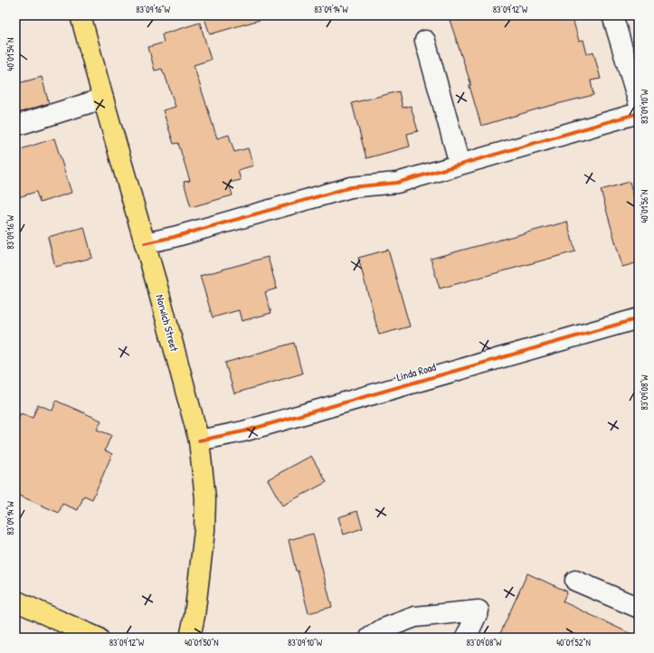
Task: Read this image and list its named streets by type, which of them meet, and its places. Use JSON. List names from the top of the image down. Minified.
{"streets":{"main road":["Norwich Street"],"street":["Linda Road"]},"crossings":[["Norwich Street","Linda Road"]],"coordinates":["83°09'16\"W","83°09'14\"W","83°09'12\"W","40°01'54\"N","83°09'10\"W","40°01'56\"N","83°09'08\"W","40°01'50\"N","40°01'52\"N"]}
